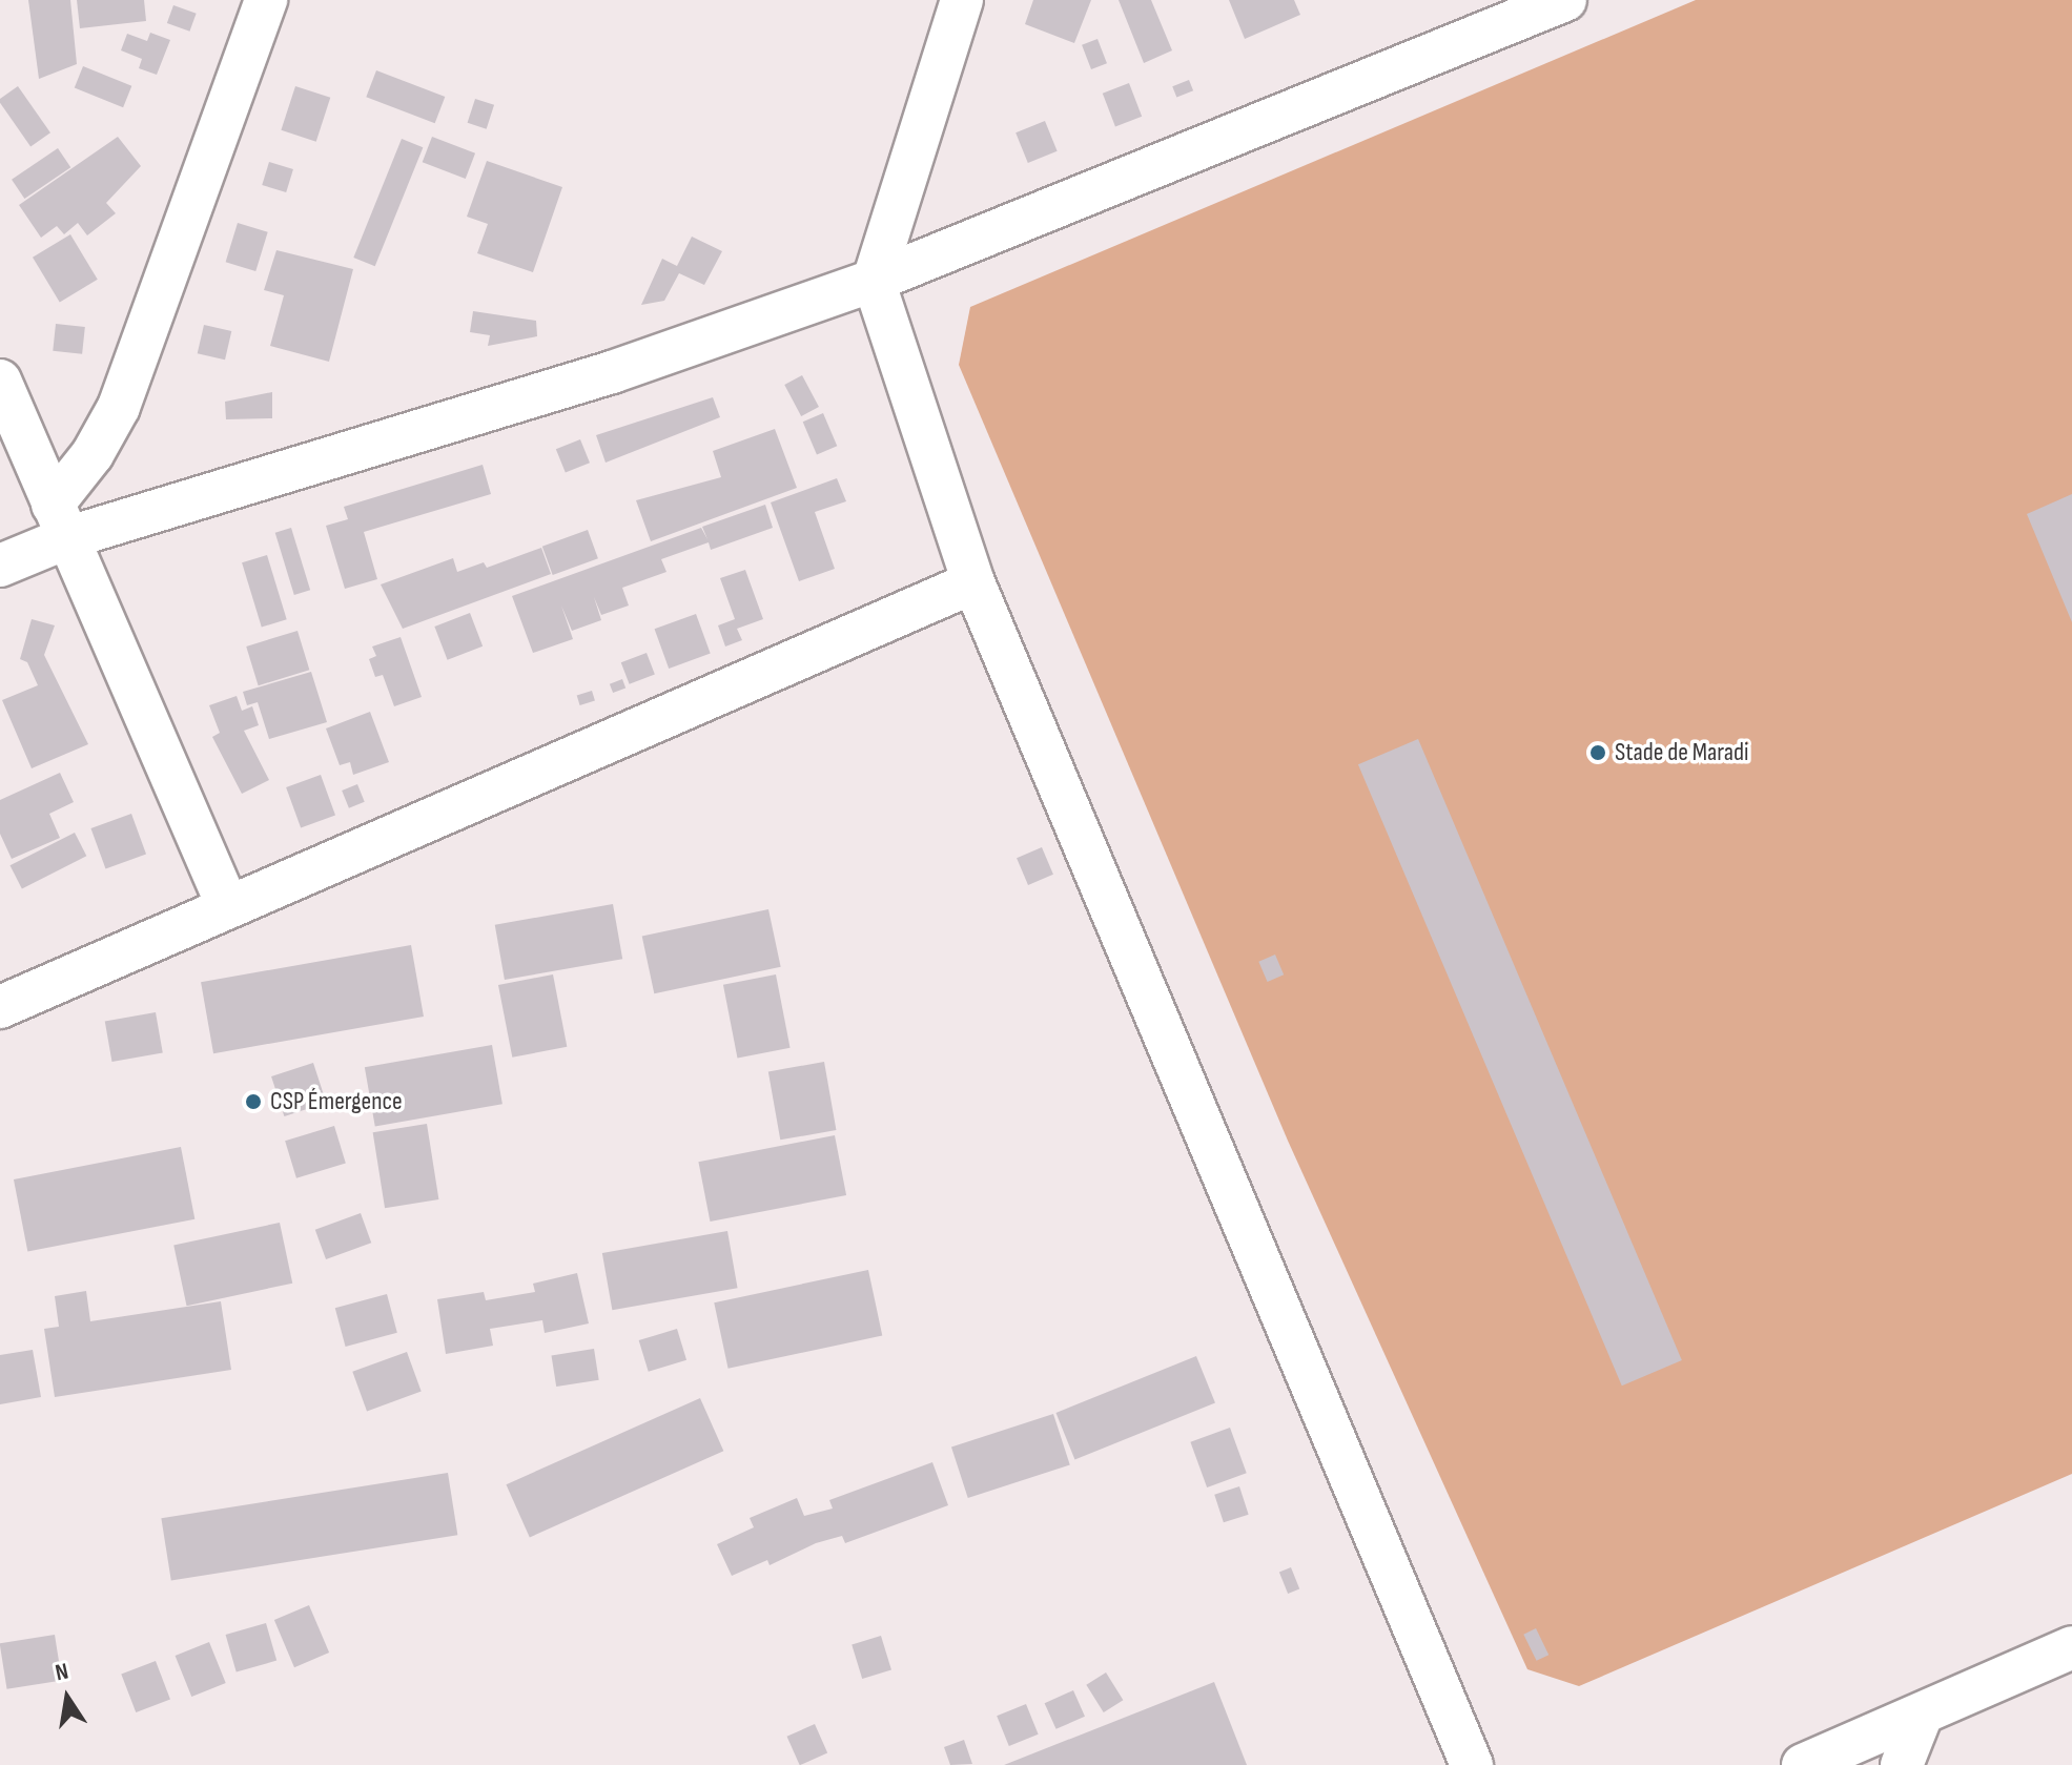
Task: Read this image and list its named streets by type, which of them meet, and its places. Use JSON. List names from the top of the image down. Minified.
{"places":["Stade de Maradi","CSP Émergence"],"north":"top"}
